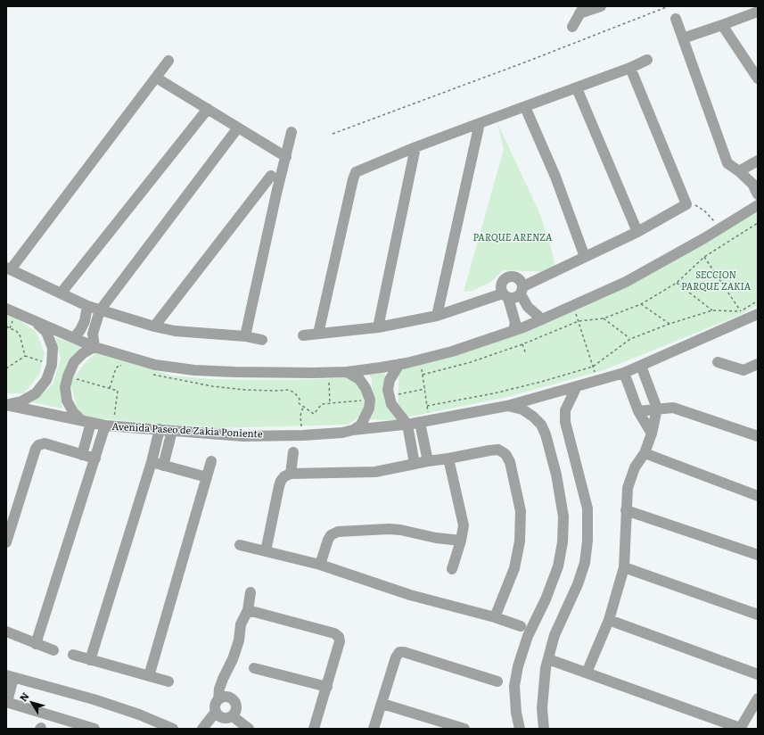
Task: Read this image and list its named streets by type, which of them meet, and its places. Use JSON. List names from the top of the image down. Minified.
{"streets":{"street":["Avenida Paseo de Zakia Poniente"]},"parks":["PARQUE ARENZA","SECCION PARQUE ZAKIA"],"north":"top left"}
